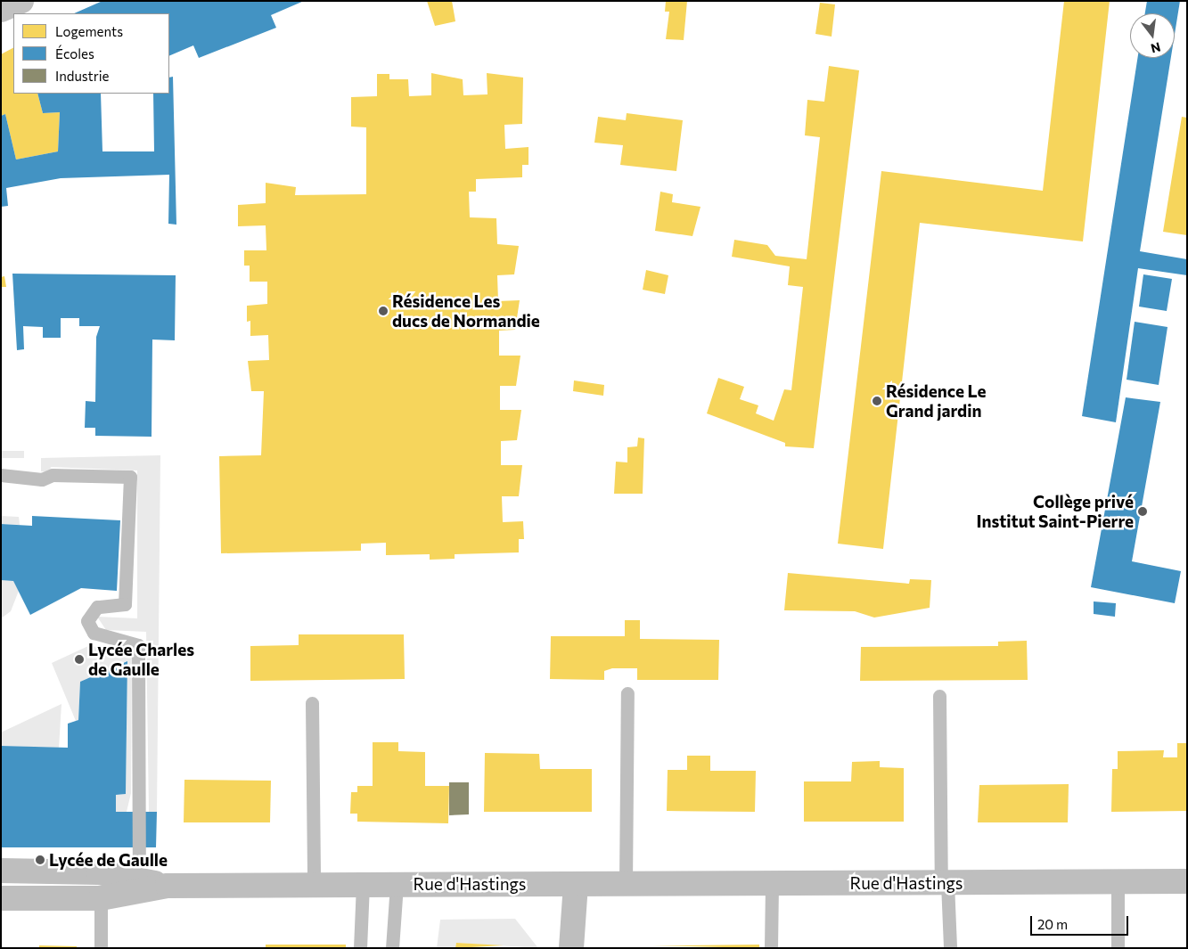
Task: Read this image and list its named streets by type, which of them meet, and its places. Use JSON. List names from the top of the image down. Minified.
{"streets":{"street":["Rue d'Hastings"]},"places":["Résidence Les ducs de Normandie","Résidence Le Grand jardin","Collège privé Institut Saint-Pierre","Lycée Charles de Gaulle","Lycée de Gaulle"],"legend":["Logements","Écoles","Industrie"],"scale_bar":"20 m","north":"bottom"}
